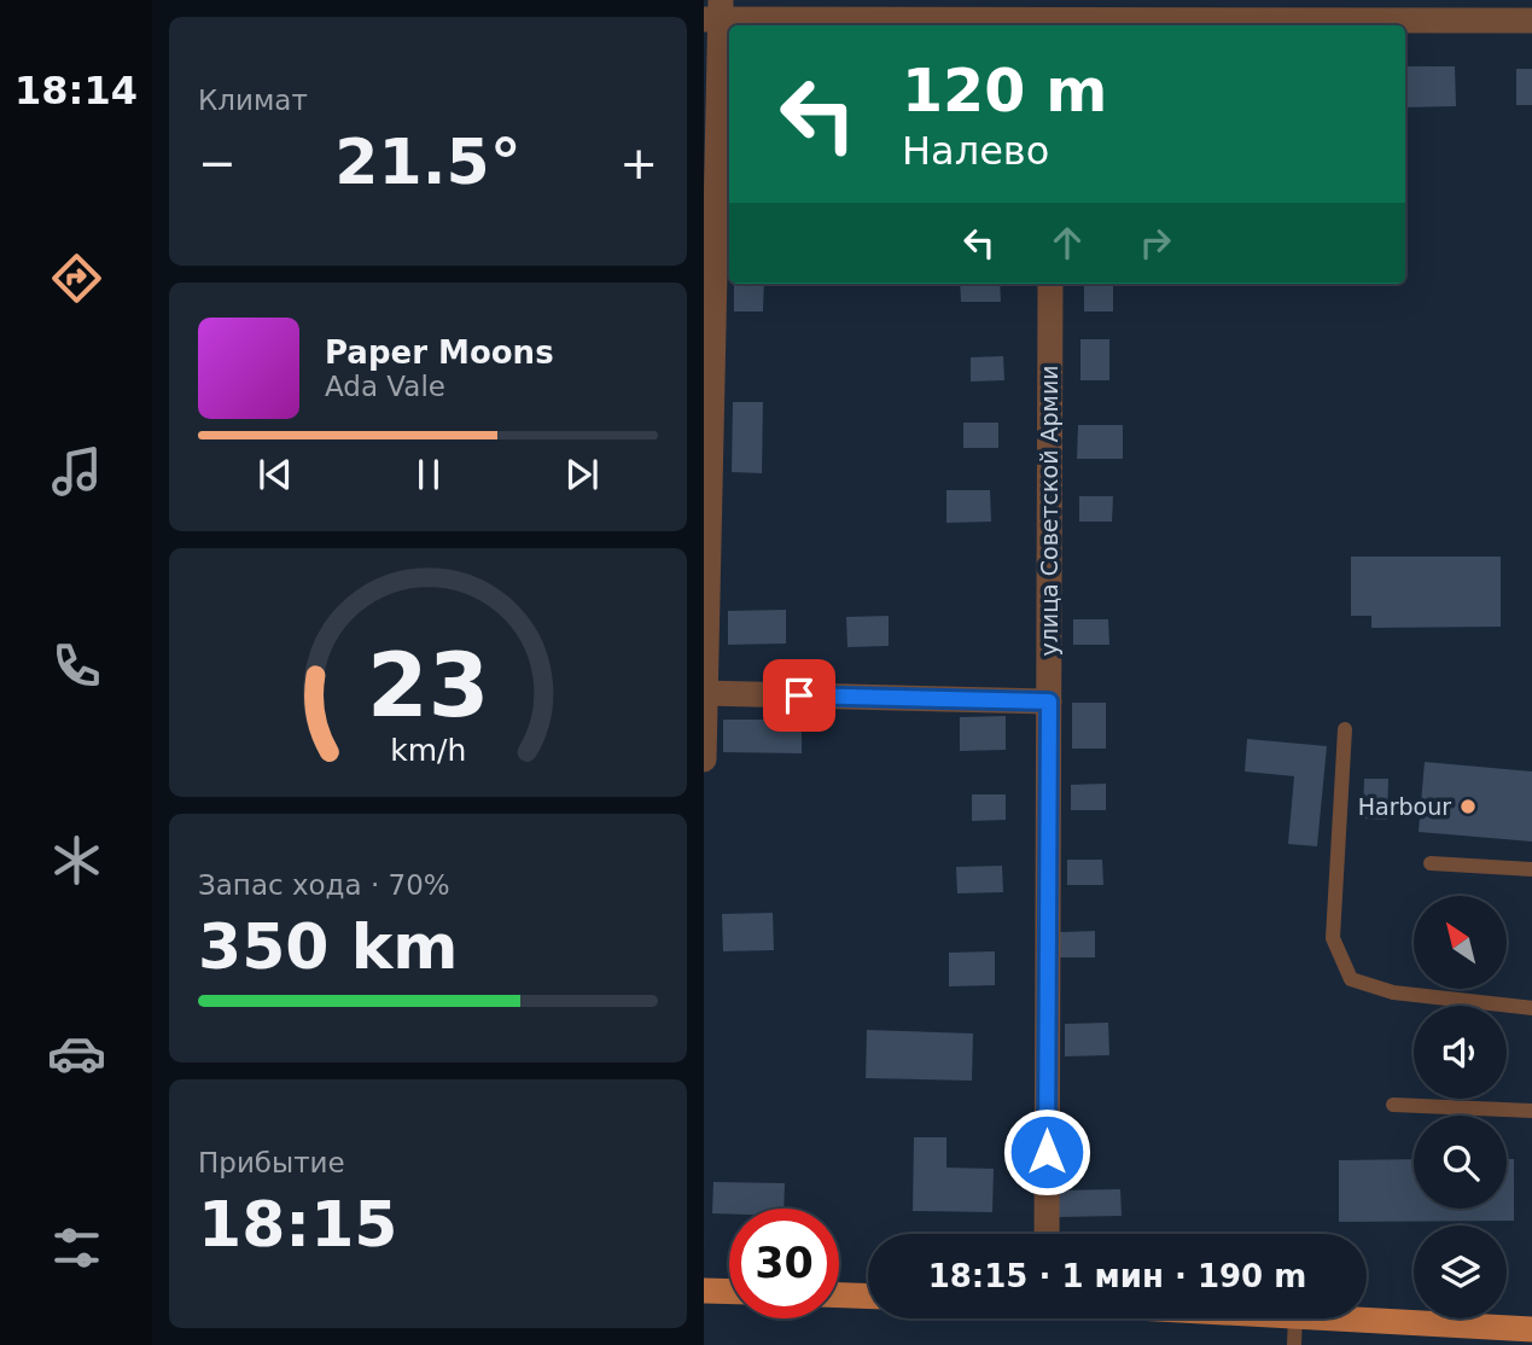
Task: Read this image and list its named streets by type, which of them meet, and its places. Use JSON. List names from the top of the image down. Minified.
{"streets":{"street":["улица Советской Армии"]},"places":["Harbour"],"north":"top left","page":{"tabs":"18:14","tile":["Климат",["Запас хода · 70%","350 km"],["Прибытие","18:15"]],"turn":["120 m","Налево"],"heat":["−","21.5°","+"],"song":["Paper Moons","Ada Vale"],"limit":"30","trip":"18:15 · 1 мин · 190 m","gauge":["23","km/h"]}}
